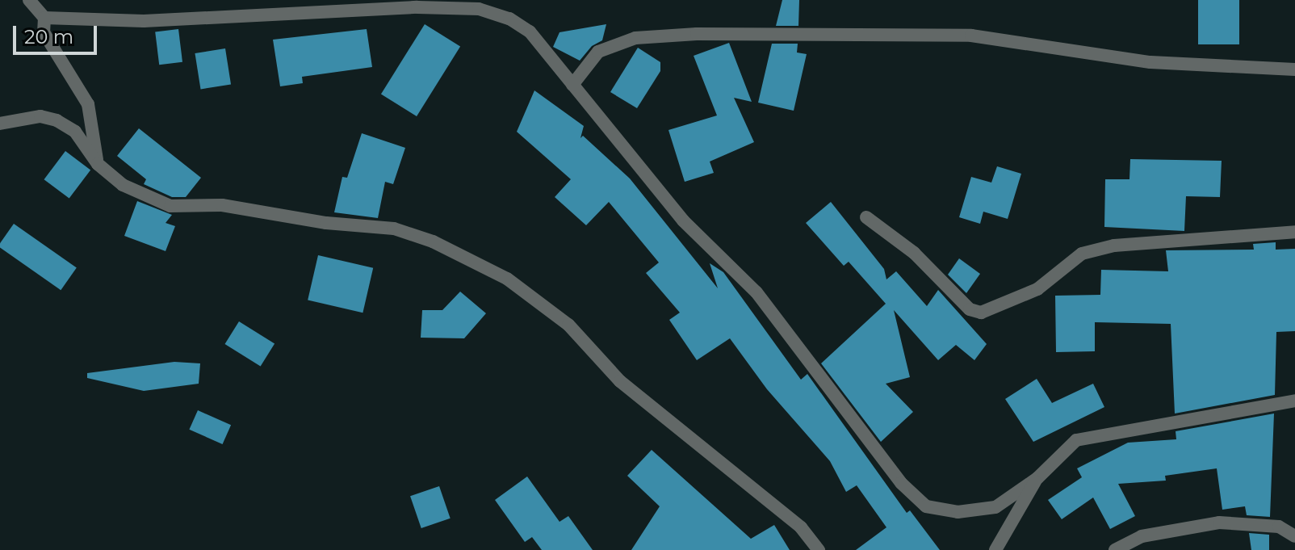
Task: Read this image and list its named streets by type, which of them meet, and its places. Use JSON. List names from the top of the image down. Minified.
{"scale_bar":"20 m"}
